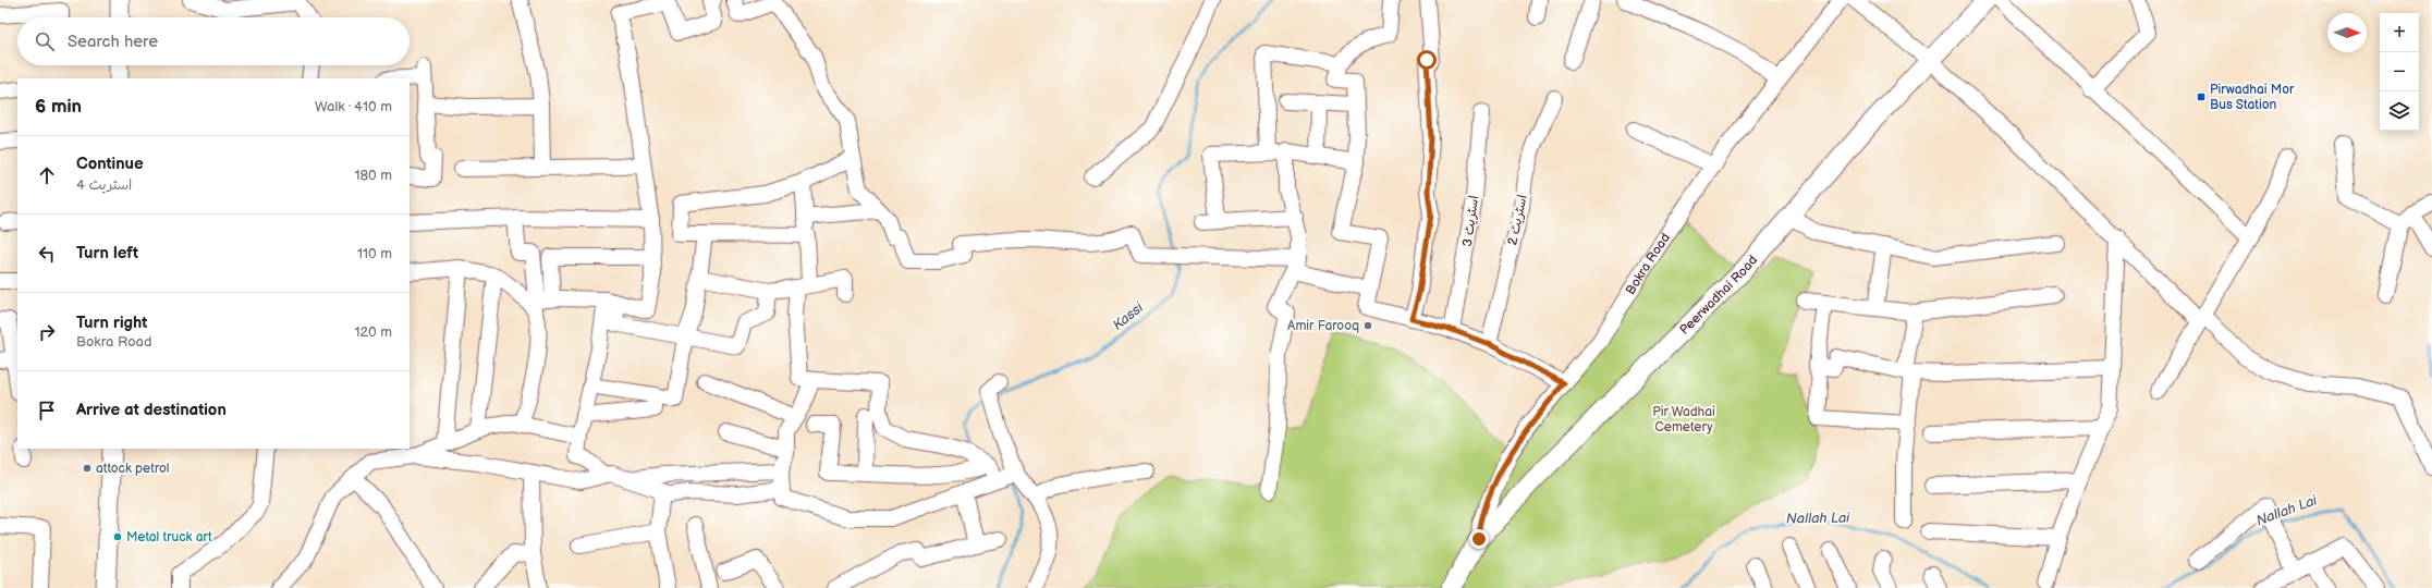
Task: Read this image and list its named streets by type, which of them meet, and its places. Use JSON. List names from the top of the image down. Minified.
{"streets":{"main road":["Peerwadhai Road"],"street":["اسٹریٹ 2","اسٹریٹ 3","Bokra Road"]},"crossings":[["Bokra Road","Peerwadhai Road"]],"water":["Kassi","Nallah Lai"],"parks":["Pir Wadhai Cemetery"],"places":{"transit":["Pirwadhai Mor Bus Station"],"other":["Amir Farooq","attock petrol","Metal truck art"]},"north":"right","page":{"map_buttons":["+","−"],"search":"Search here","heading":["6 min","Walk · 410 m"],"list":[["Continue","اسٹریٹ 4","180 m"],["Turn left","110 m"],["Turn right","Bokra Road","120 m"],"Arrive at destination"]}}
